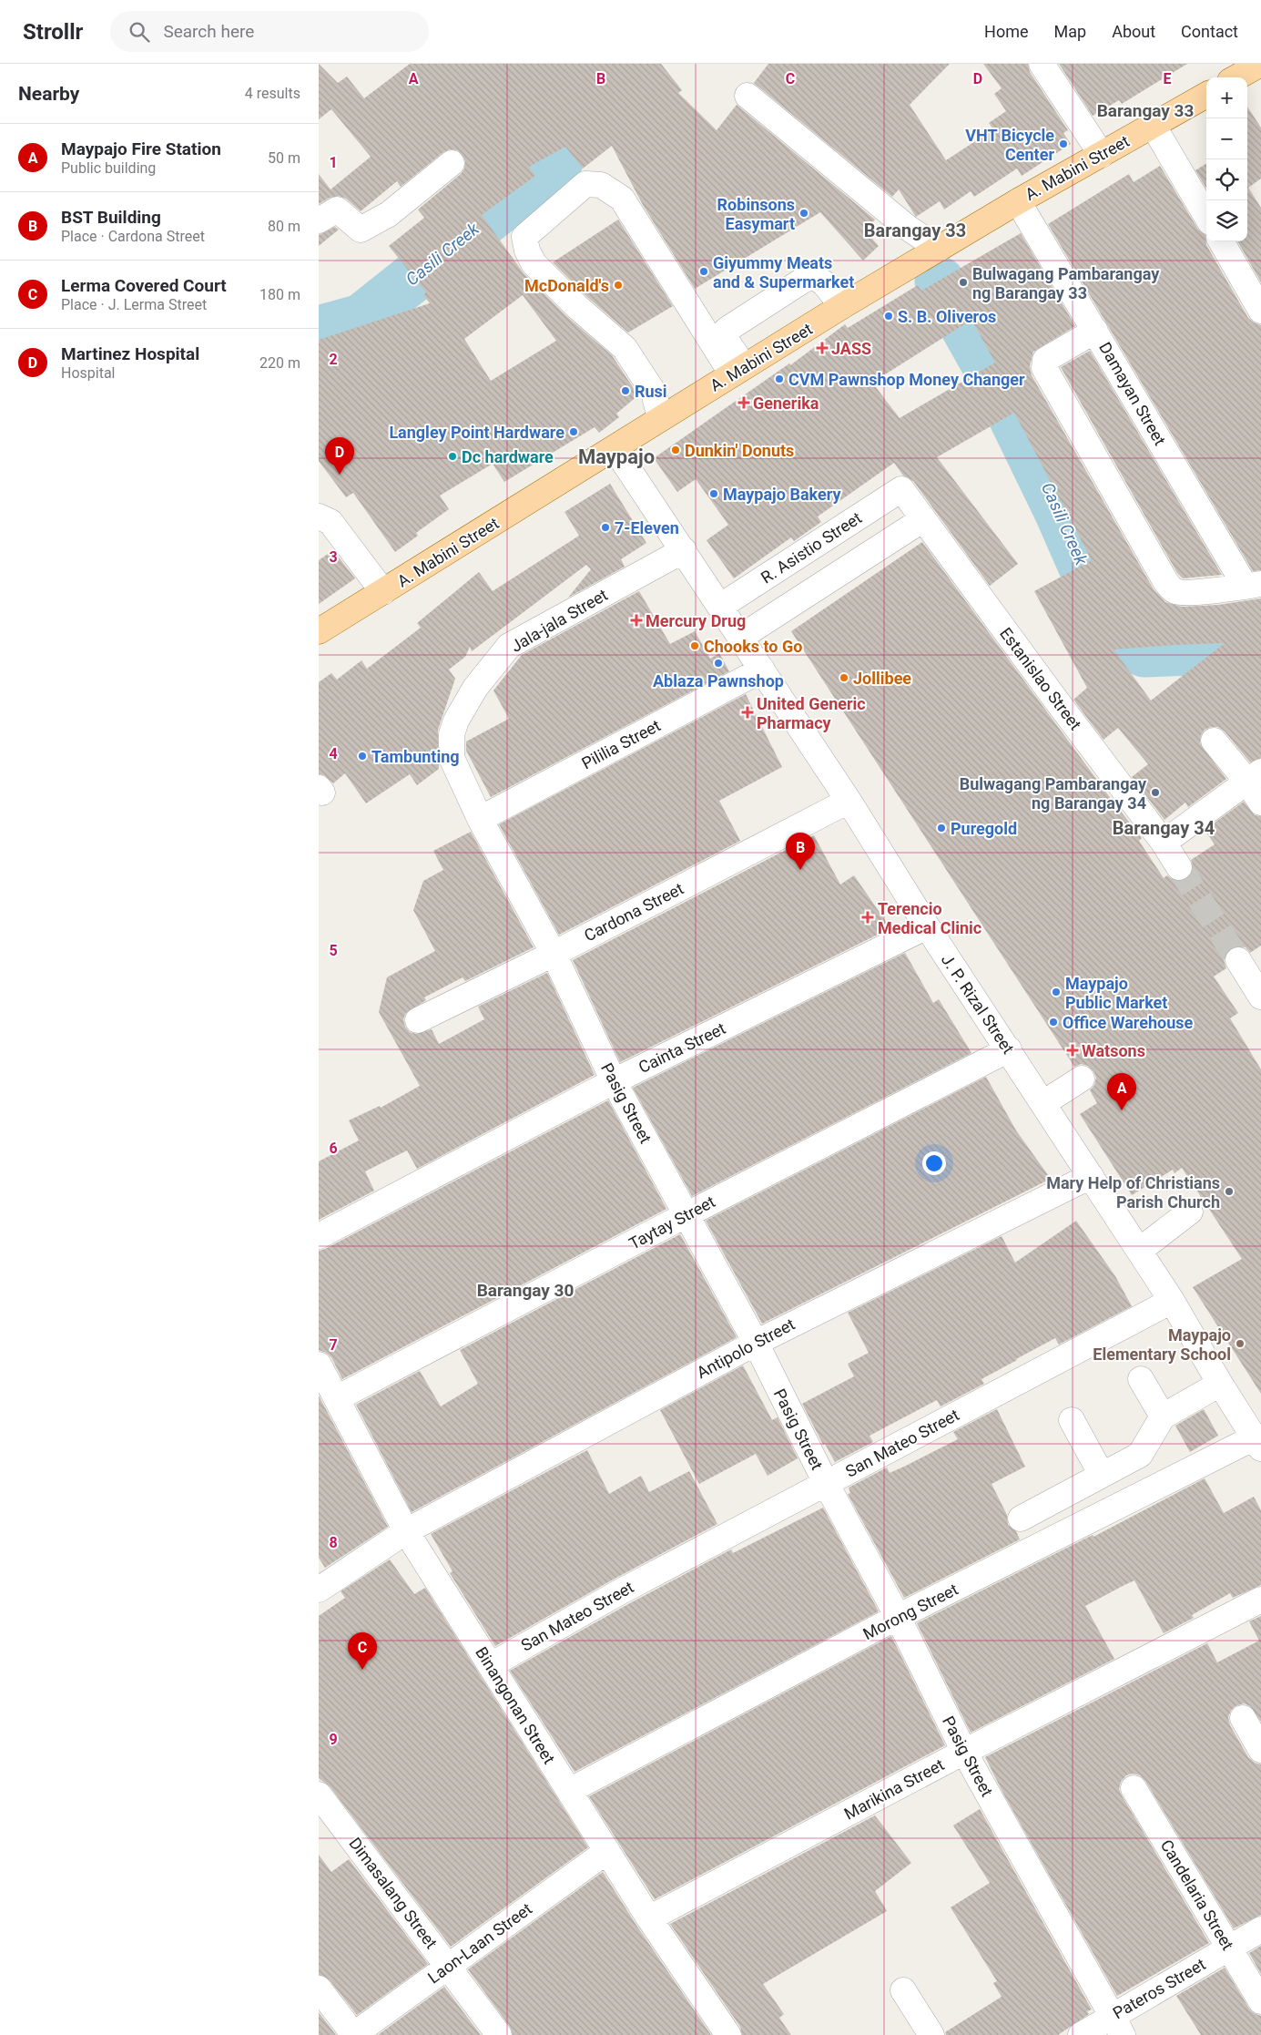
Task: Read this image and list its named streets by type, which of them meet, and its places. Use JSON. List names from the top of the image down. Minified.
{"streets":{"main road":["A. Mabini Street"],"street":["Damayan Street","R. Asistio Street","Jala-jala Street","Estanislao Street","Pililia Street","Cardona Street","J. P. Rizal Street","Cainta Street","Pasig Street","Taytay Street","Antipolo Street","San Mateo Street","Morong Street","Binangonan Street","Marikina Street","Dimasalang Street","Candelaria Street","Laon-Laan Street","Pateros Street"]},"crossings":[["A. Mabini Street","Damayan Street"],["A. Mabini Street","J. P. Rizal Street"],["R. Asistio Street","Estanislao Street"],["R. Asistio Street","J. P. Rizal Street"],["Jala-jala Street","Pililia Street"],["Jala-jala Street","J. P. Rizal Street"],["Jala-jala Street","Pasig Street"],["Pililia Street","J. P. Rizal Street"],["Pililia Street","Pasig Street"],["Cardona Street","J. P. Rizal Street"],["Cardona Street","Pasig Street"],["J. P. Rizal Street","Cainta Street"],["J. P. Rizal Street","Taytay Street"],["J. P. Rizal Street","Antipolo Street"],["J. P. Rizal Street","San Mateo Street"],["J. P. Rizal Street","Morong Street"],["Cainta Street","Pasig Street"],["Pasig Street","Taytay Street"],["Pasig Street","Antipolo Street"],["Pasig Street","San Mateo Street"],["Pasig Street","Morong Street"],["Pasig Street","Marikina Street"],["Pasig Street","Pateros Street"],["Taytay Street","Binangonan Street"],["Antipolo Street","Binangonan Street"],["San Mateo Street","Binangonan Street"],["Morong Street","Binangonan Street"],["Binangonan Street","Marikina Street"],["Binangonan Street","Laon-Laan Street"],["Dimasalang Street","Laon-Laan Street"],["Candelaria Street","Pateros Street"]],"districts":["Barangay 33","Barangay 33","Maypajo","Barangay 34","Barangay 30"],"water":["Casili Creek"],"places":{"other":["VHT Bicycle Center","Robinsons Easymart","Giyummy Meats and & Supermarket","Bulwagang Pambarangay ng Barangay 33","McDonald's","S. B. Oliveros","CVM Pawnshop Money Changer","Rusi","Langley Point Hardware","Dunkin' Donuts","Dc hardware","Maypajo Bakery","7-Eleven","Chooks to Go","Ablaza Pawnshop","Jollibee","Tambunting","Bulwagang Pambarangay ng Barangay 34","Puregold","Maypajo Public Market","Office Warehouse","Mary Help of Christians Parish Church","Maypajo Elementary School"],"health":["JASS","Generika","Mercury Drug","United Generic Pharmacy","Terencio Medical Clinic","Watsons"]},"page":{"header":"Strollr","search":"Search here","nav":["Home","Map","About","Contact"],"heading":["Nearby","4 results"],"map_buttons":["+","−"],"list":[{"mark":"A","name":"Maypajo Fire Station","note":"Public building","value":"50 m"},{"mark":"B","name":"BST Building","note":"Place · Cardona Street","value":"80 m"},{"mark":"C","name":"Lerma Covered Court","note":"Place · J. Lerma Street","value":"180 m"},{"mark":"D","name":"Martinez Hospital","note":"Hospital","value":"220 m"}],"pins":["D","B","A","C"]},"grid":{"columns":["A","B","C","D","E"],"rows":["1","2","3","4","5","6","7","8","9"]}}
